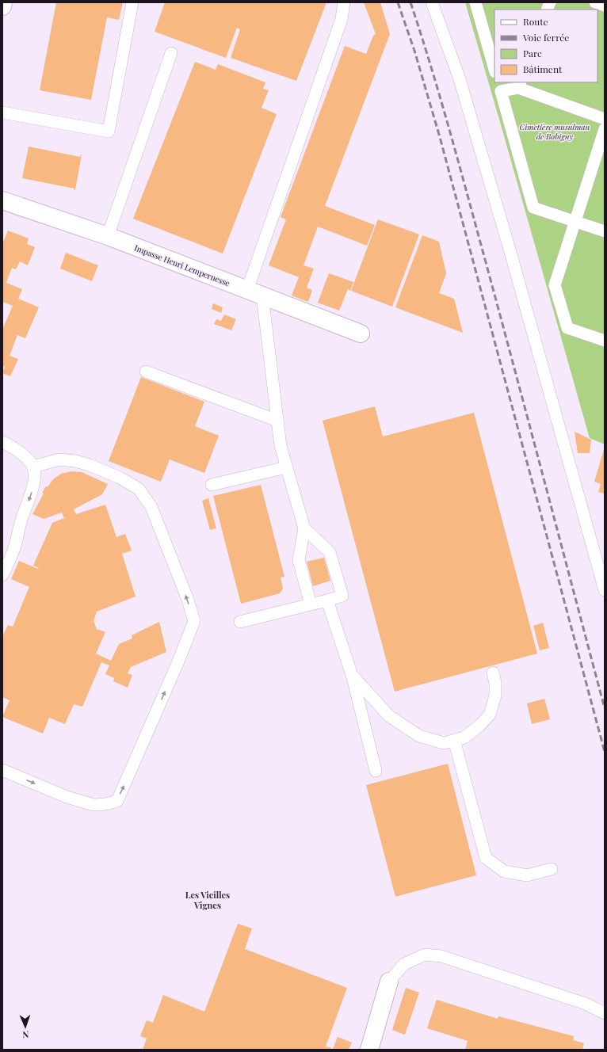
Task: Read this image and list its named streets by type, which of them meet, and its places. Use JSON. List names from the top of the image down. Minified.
{"streets":{"street":["Impasse Henri Lempernesse"]},"districts":["Les Vieilles Vignes"],"parks":["Cimetière musulman de Bobigny"],"legend":["Route","Voie ferrée","Parc","Bâtiment"],"north":"bottom"}
